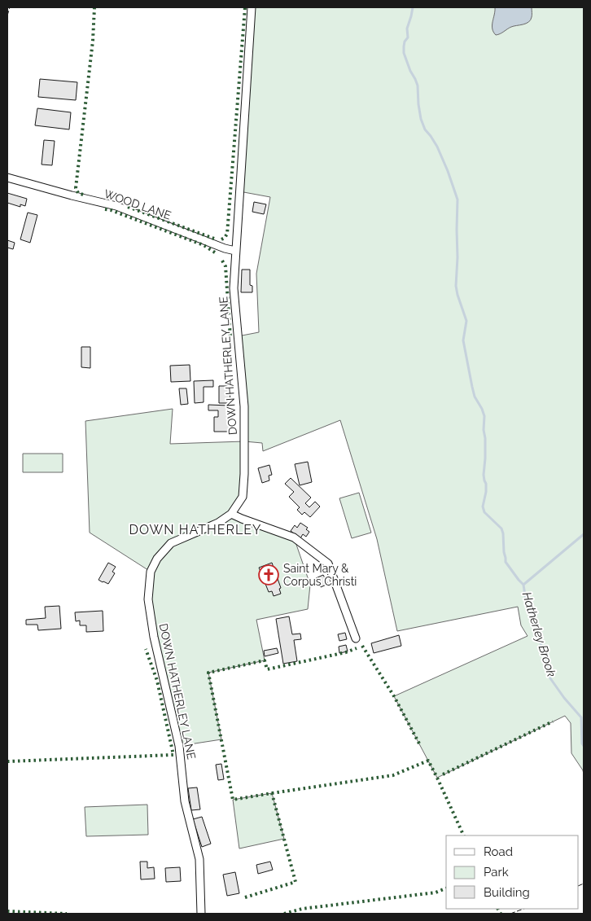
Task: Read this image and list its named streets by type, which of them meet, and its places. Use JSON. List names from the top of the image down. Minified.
{"streets":{"street":["WOOD LANE","DOWN HATHERLEY LANE"]},"crossings":[["WOOD LANE","DOWN HATHERLEY LANE"]],"districts":["DOWN HATHERLEY"],"water":["Hatherley Brook"],"places":{"church":["Saint Mary & Corpus Christi"]},"legend":["Road","Park","Building"]}
